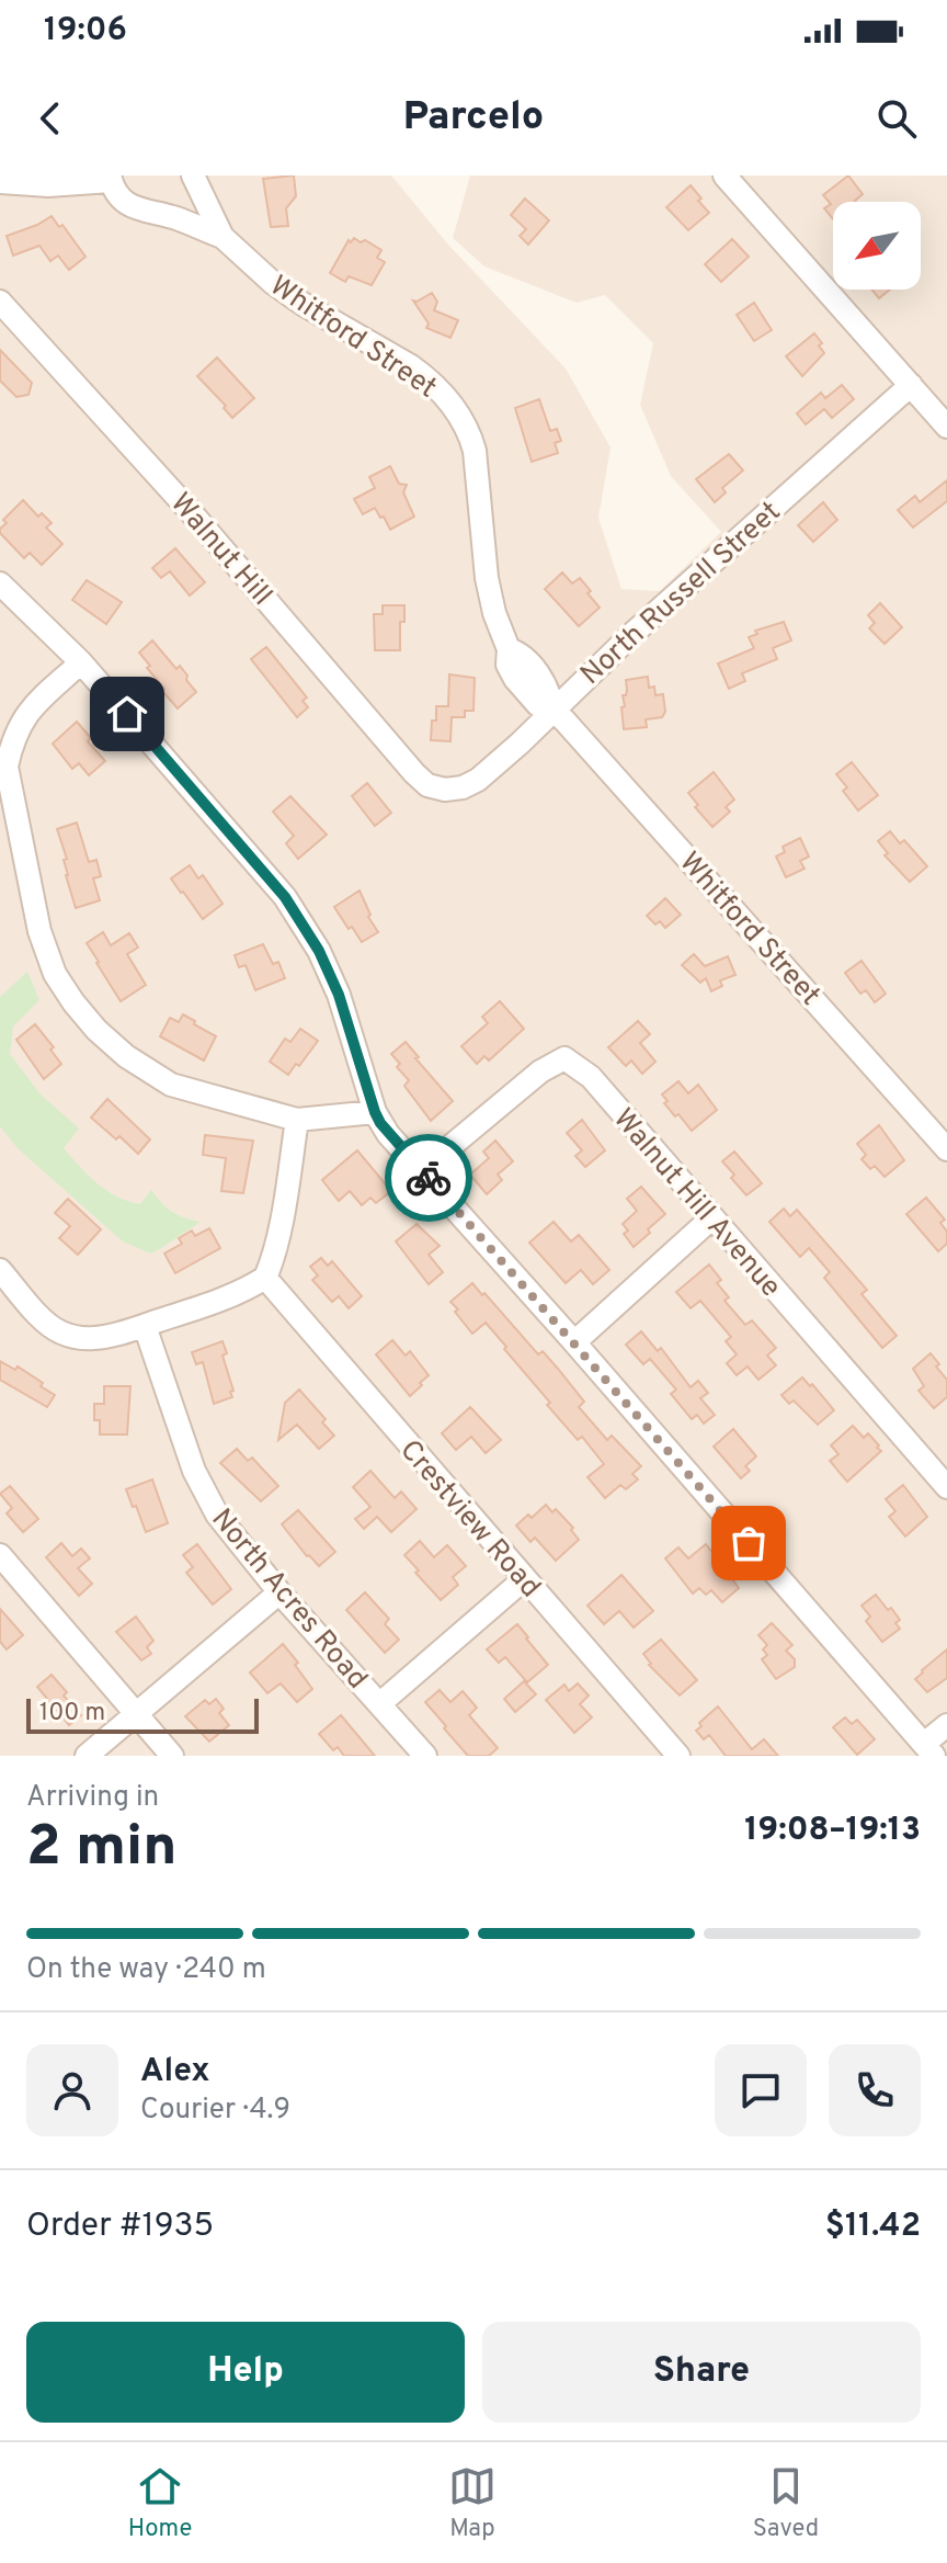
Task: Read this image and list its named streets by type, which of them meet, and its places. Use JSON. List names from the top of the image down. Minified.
{"streets":{"street":["Whitford Street","Walnut Hill","North Russell Street","Walnut Hill Avenue","Crestview Road","North Acres Road"]},"crossings":[["Whitford Street","North Russell Street"],["Walnut Hill","North Russell Street"]],"scale_bar":"100 m","north":"bottom left","page":{"status":"19:06","header":"Parcelo","scale":"100 m","heading":["2 min","Arriving in","19:08–19:13"],"panel":["Alex","Courier · 4.9","Order #1935","$11.42"],"bar":"On the way · 240 m","buttons":["Help","Share"],"tabs":["Home","Map","Saved"]}}
